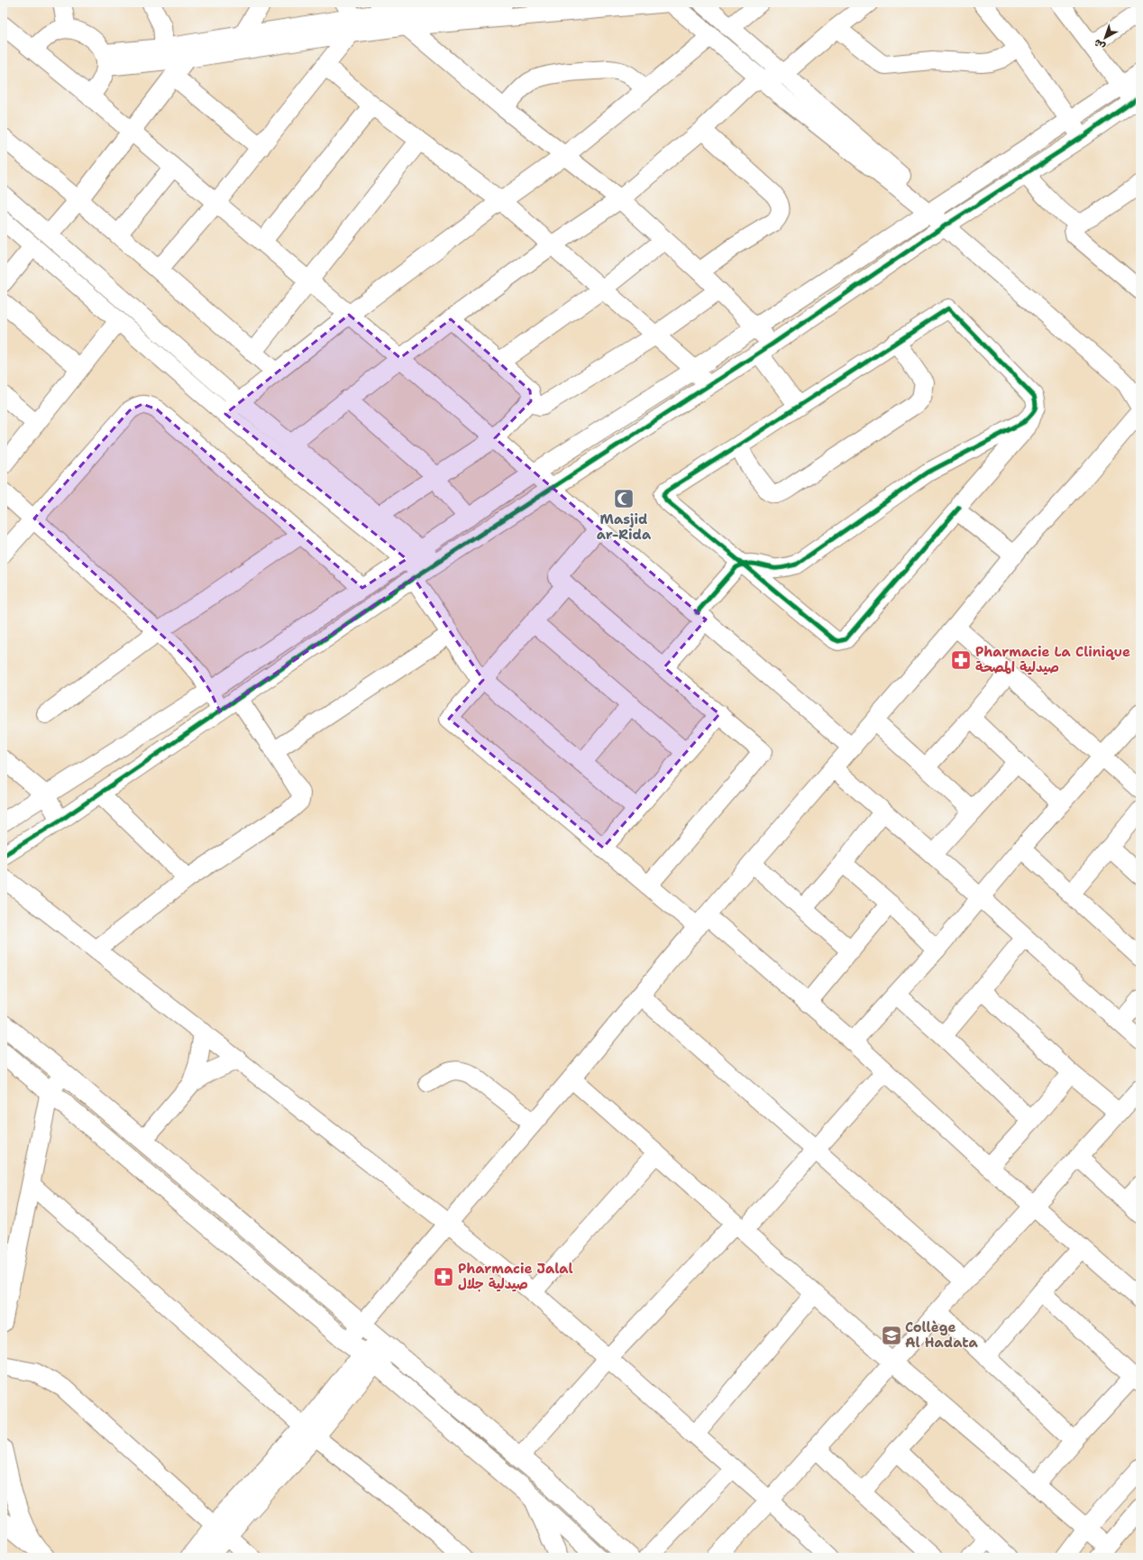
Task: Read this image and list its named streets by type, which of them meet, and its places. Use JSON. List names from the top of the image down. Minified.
{"places":{"mosque":["Masjid ar-Rida"],"pharmacy":["Pharmacie La Clinique صيدلية المصحة","Pharmacie Jalal صيدلية جلال"],"school or university":["Collège Al Hadata"]},"north":"bottom left"}
